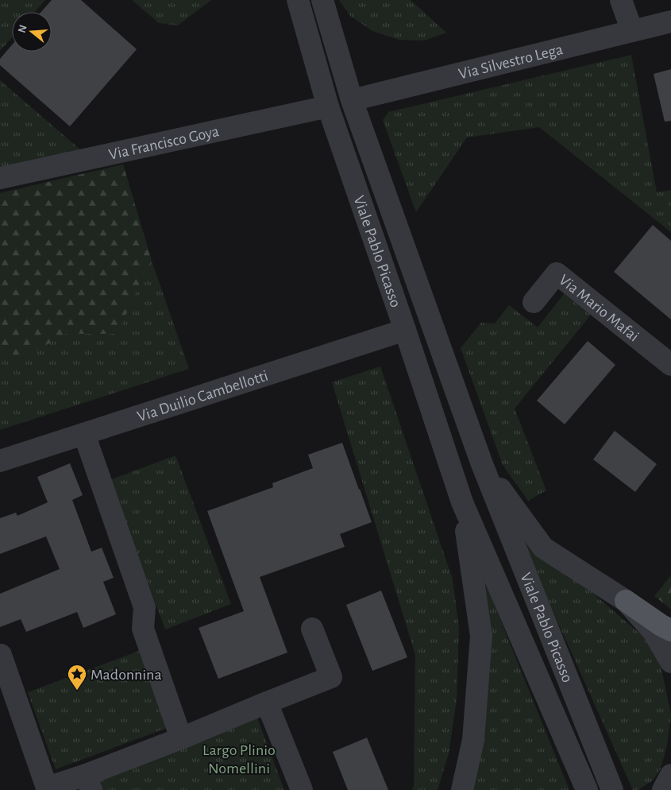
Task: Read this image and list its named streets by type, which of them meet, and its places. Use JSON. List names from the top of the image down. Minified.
{"streets":{"street":["Via Silvestro Lega","Via Francisco Goya","Viale Pablo Picasso","Via Mario Mafai","Via Duilio Cambellotti"]},"crossings":[["Via Silvestro Lega","Viale Pablo Picasso"],["Via Francisco Goya","Viale Pablo Picasso"],["Viale Pablo Picasso","Via Duilio Cambellotti"]],"parks":["Largo Plinio Nomellini"],"places":{"place":["Madonnina"]},"north":"left"}
